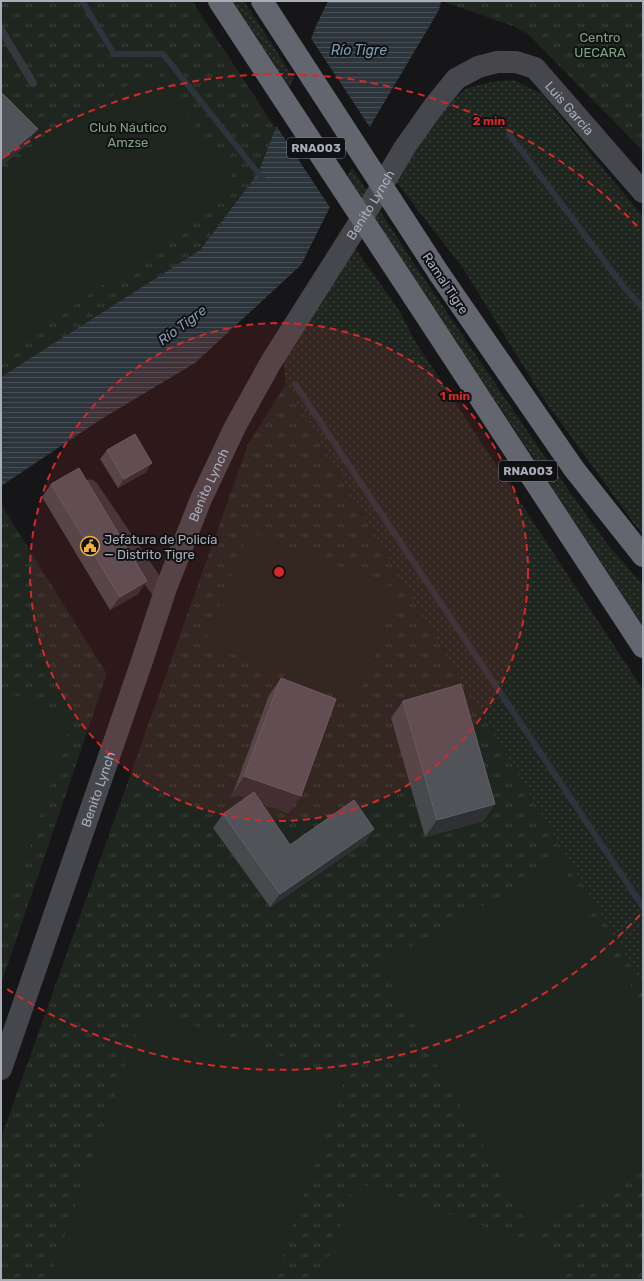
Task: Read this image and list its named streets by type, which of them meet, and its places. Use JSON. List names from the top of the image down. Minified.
{"streets":{"highway":["RNA003","Ramal Tigre"],"street":["Luis García","Benito Lynch"]},"crossings":[["Luis García","Benito Lynch"]],"water":["Río Tigre"],"parks":["Centro UECARA","Club Náutico Amzse"],"places":{"public building":["Jefatura de Policía — Distrito Tigre"]},"rings":["2 min","1 min"]}
